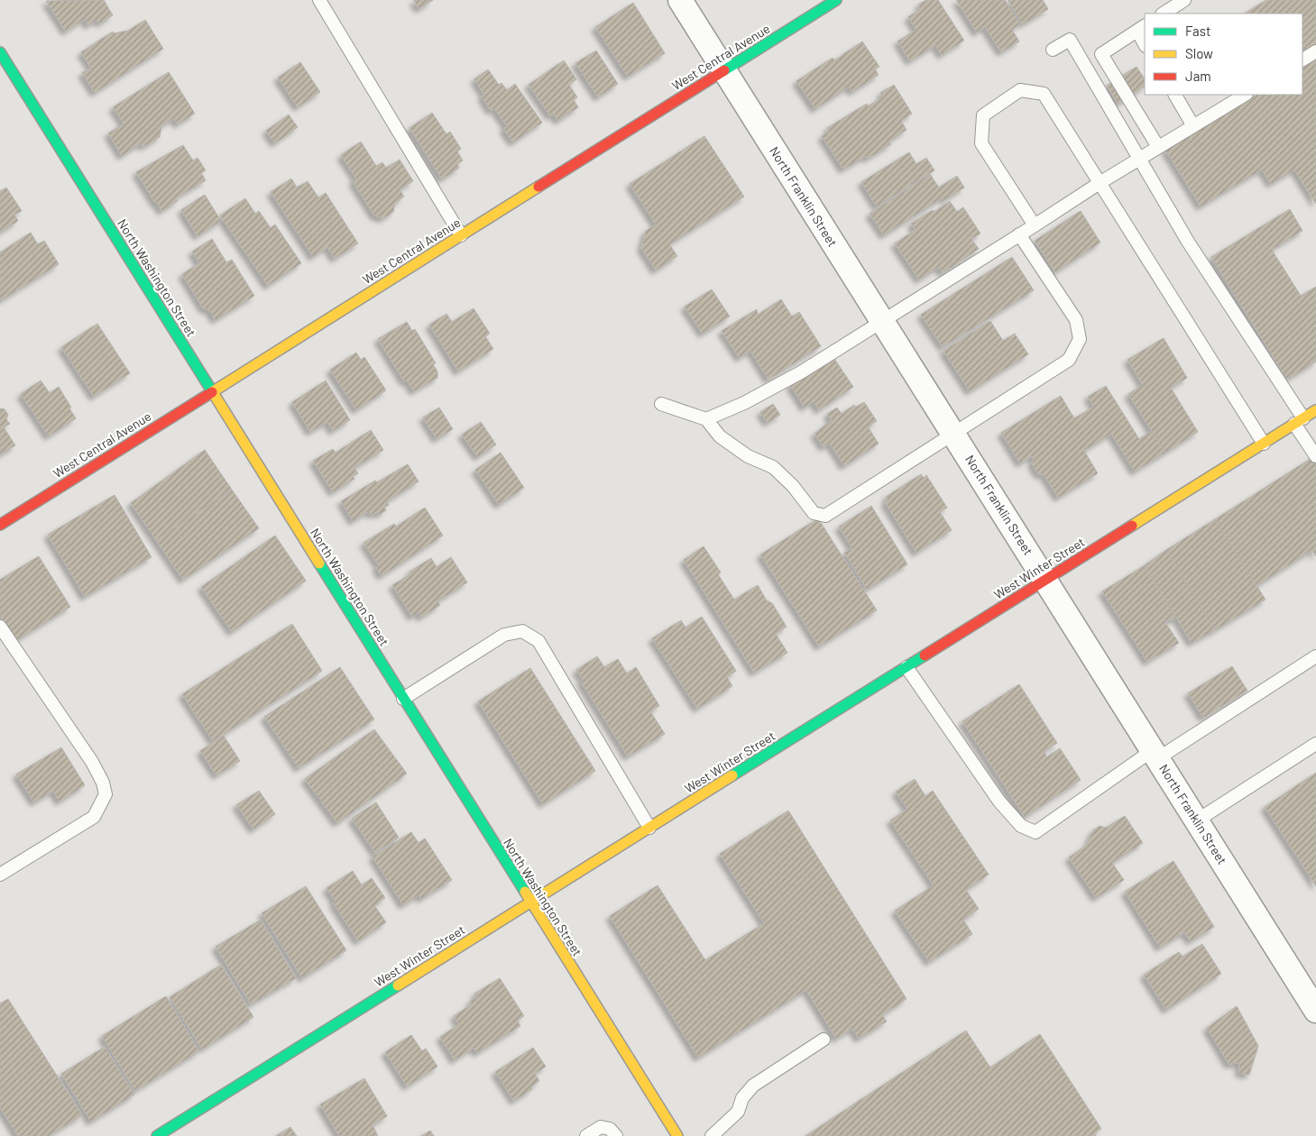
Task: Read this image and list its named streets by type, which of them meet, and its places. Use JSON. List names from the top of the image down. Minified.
{"streets":{"street":["West Central Avenue","North Franklin Street","North Washington Street","West Winter Street"]},"crossings":[["West Central Avenue","North Franklin Street"],["West Central Avenue","North Washington Street"],["North Franklin Street","West Winter Street"],["North Washington Street","West Winter Street"]],"legend":["Fast","Slow","Jam"]}
